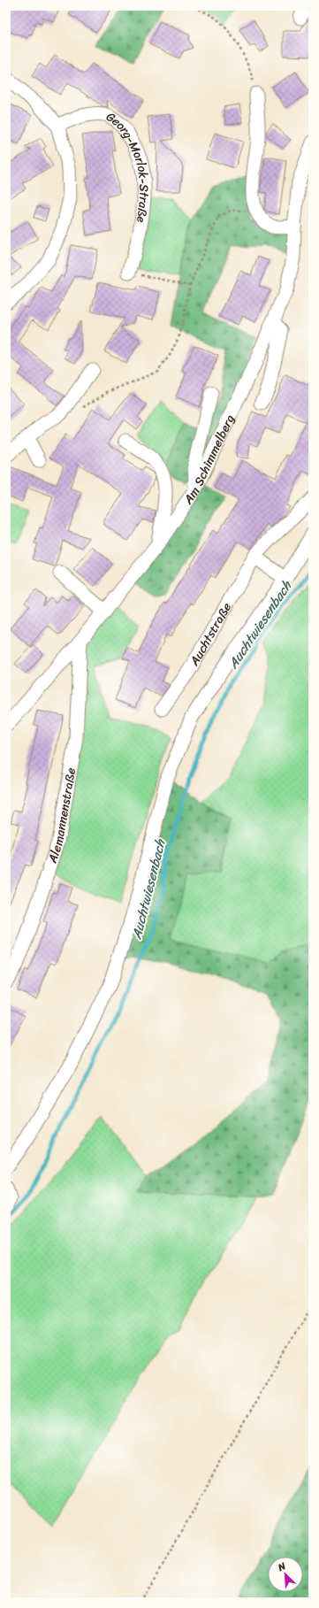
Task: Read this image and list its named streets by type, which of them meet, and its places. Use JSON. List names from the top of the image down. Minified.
{"streets":{"street":["Georg-Morlok-Straße","Am Schimmelberg","Auchtstraße","Alemannenstraße"]},"crossings":[["Am Schimmelberg","Alemannenstraße"]],"water":["Auchtwiesenbach"],"north":"top left"}
